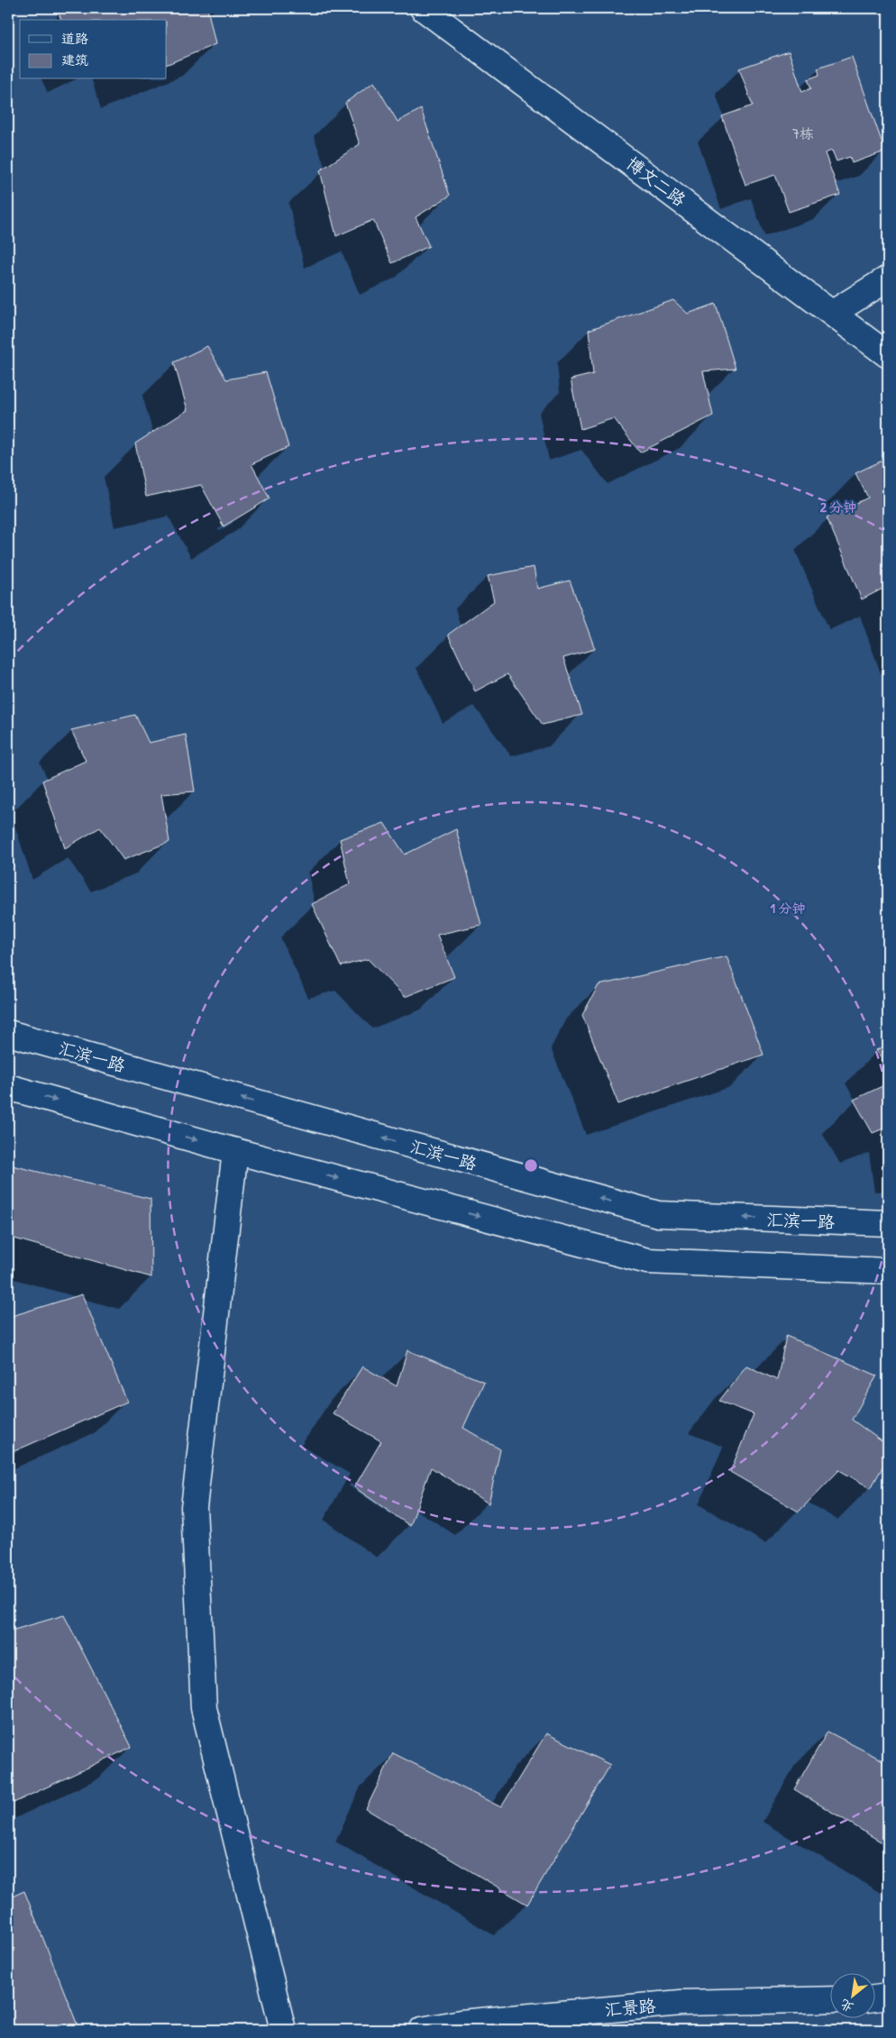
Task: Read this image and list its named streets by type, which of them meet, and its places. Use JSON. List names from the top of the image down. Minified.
{"streets":{"street":["博文二路","汇滨一路","汇景路"]},"house_numbers":["7栋"],"legend":["道路","建筑"],"north":"bottom left","rings":["2 分钟","1 分钟"]}
